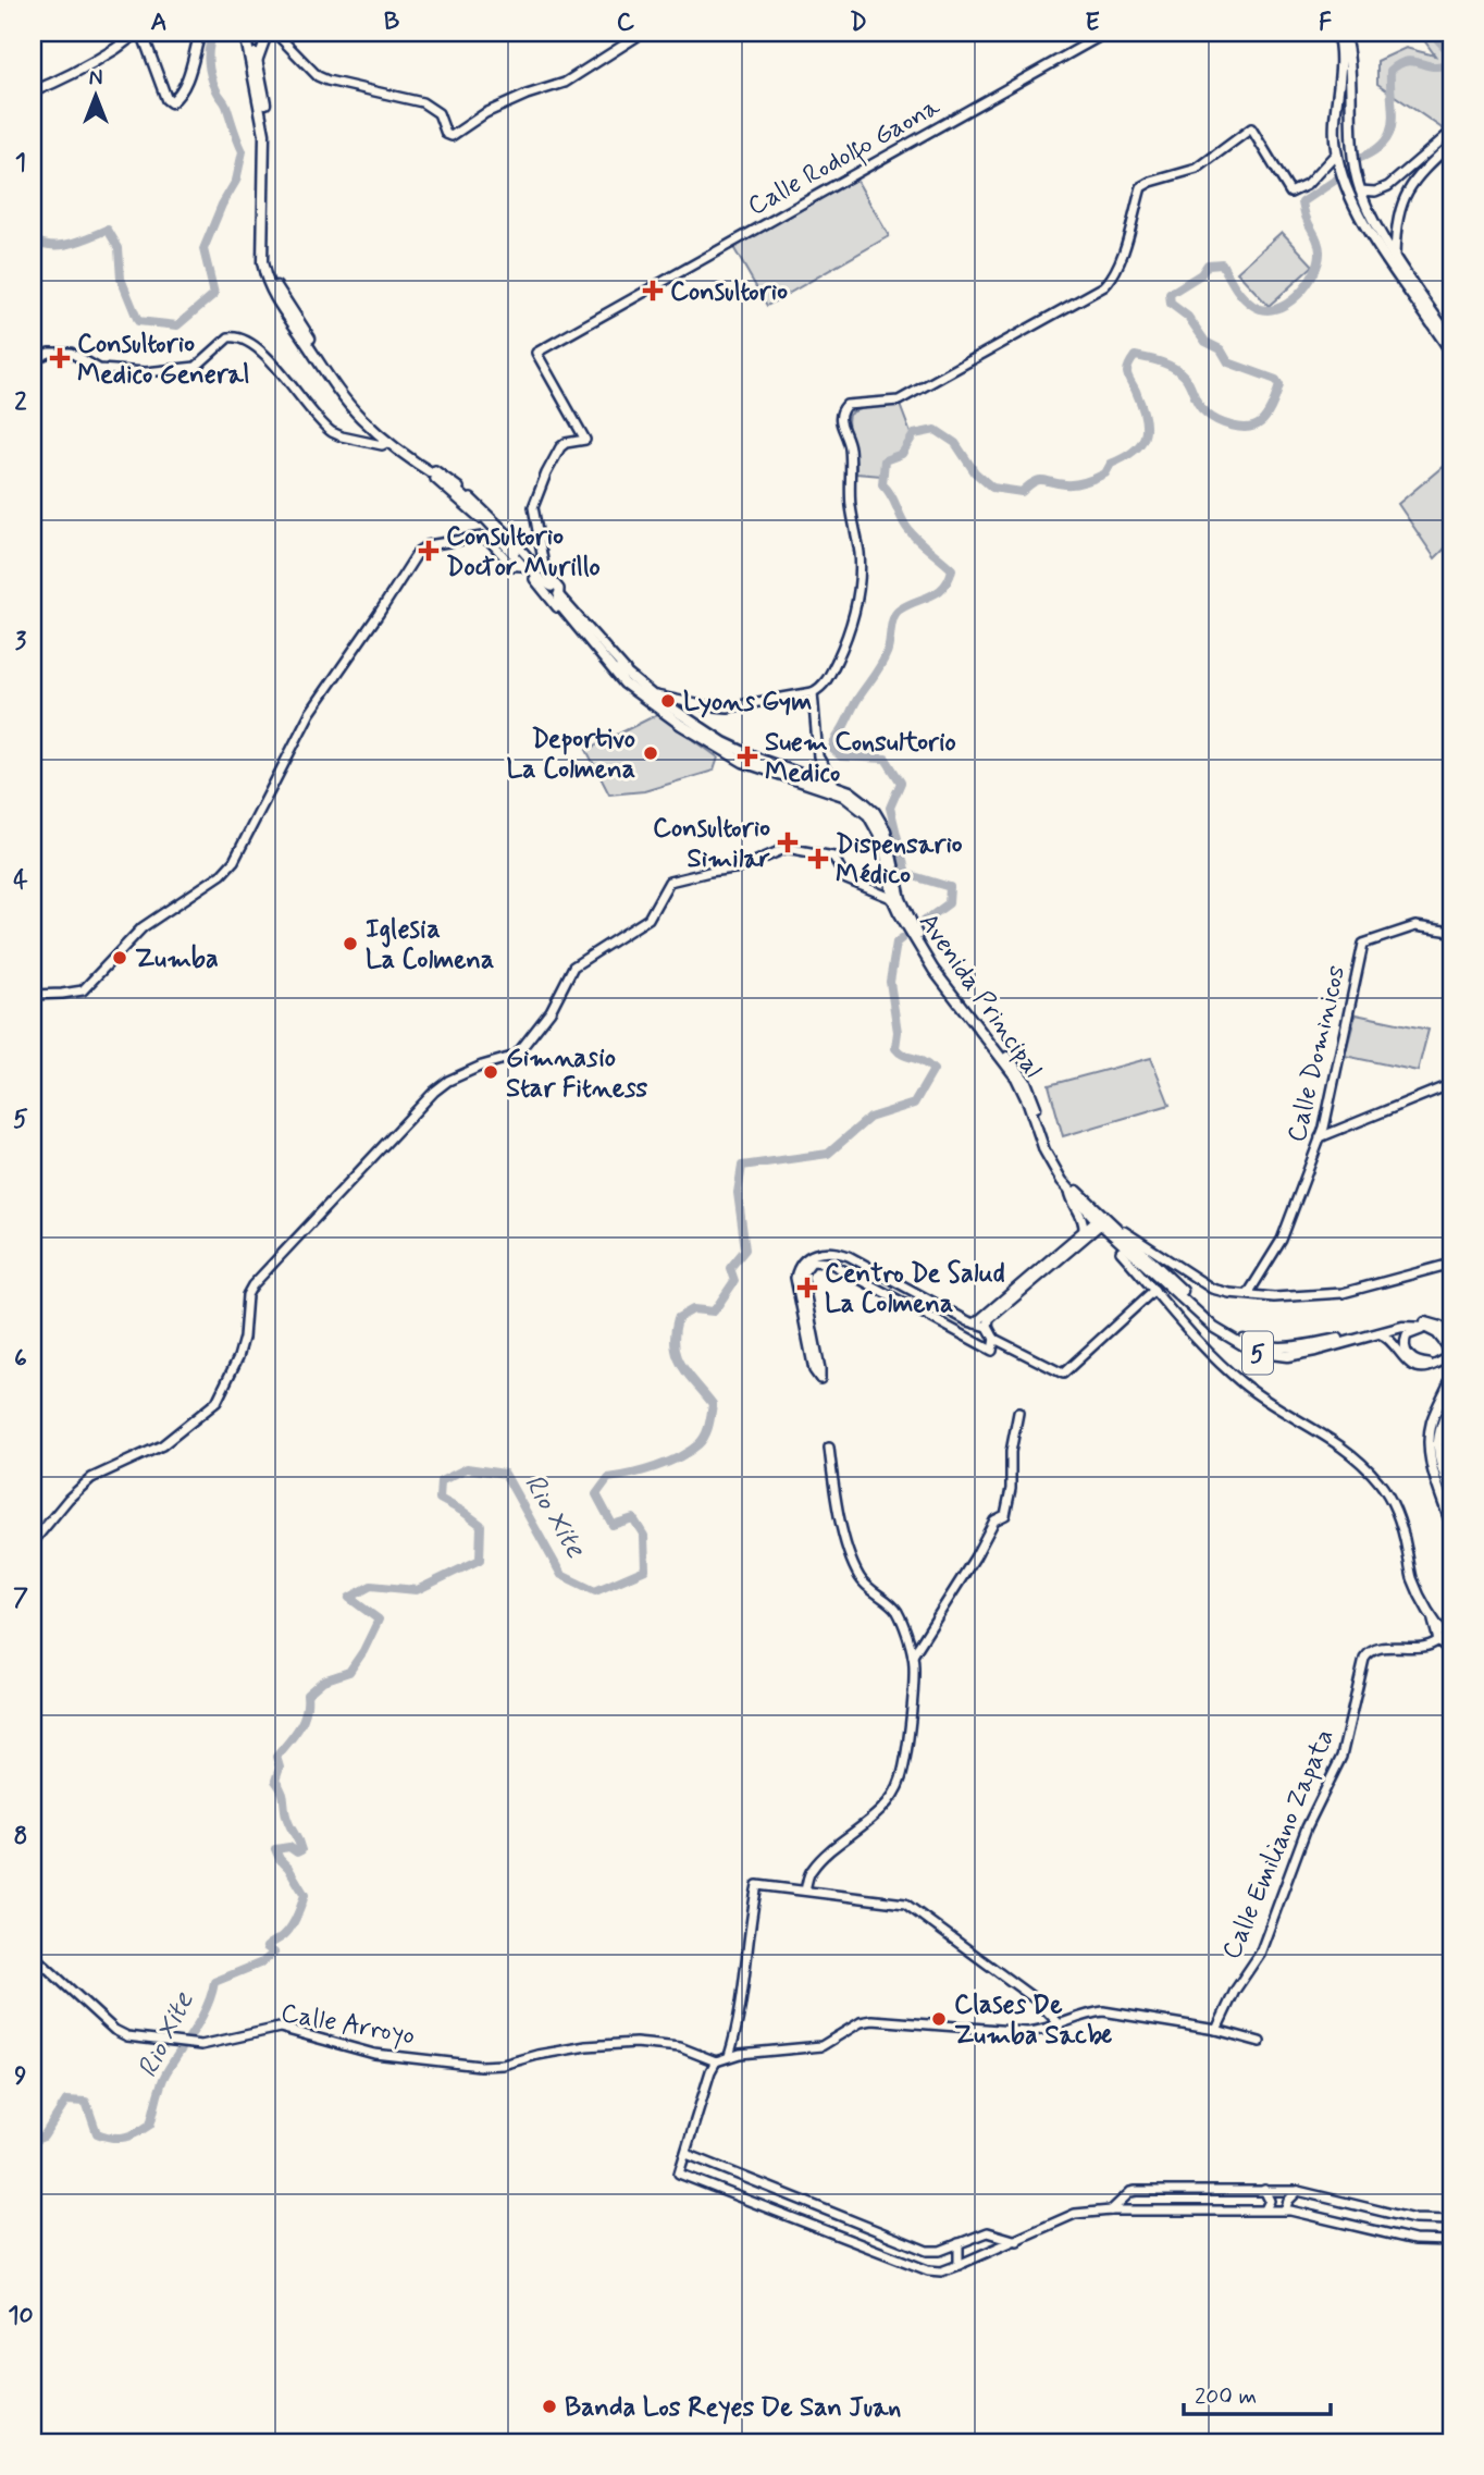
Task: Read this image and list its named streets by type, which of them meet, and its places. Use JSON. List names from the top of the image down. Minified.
{"streets":{"main road":["Avenida Principal","5"],"street":["Calle Rodolfo Gaona","Calle Dominicos","Calle Emiliano Zapata","Calle Arroyo"]},"crossings":[["Calle Rodolfo Gaona","5"],["Avenida Principal","5"]],"water":["Rio Xite"],"places":{"health":["Consultorio","Consultorio Medico General","Consultorio Doctor Murillo","Suem Consultorio Medico","Consultorio Similar","Dispensario Médico","Centro De Salud La Colmena"],"other":["Lyons Gym","Deportivo La Colmena","Iglesia La Colmena","Zumba","Gimnasio Star Fitness","Clases De Zumba Sacbe","Banda Los Reyes De San Juan"]},"scale_bar":"200 m","north":"top","grid":{"columns":["A","B","C","D","E","F"],"rows":["1","2","3","4","5","6","7","8","9","10"]}}
